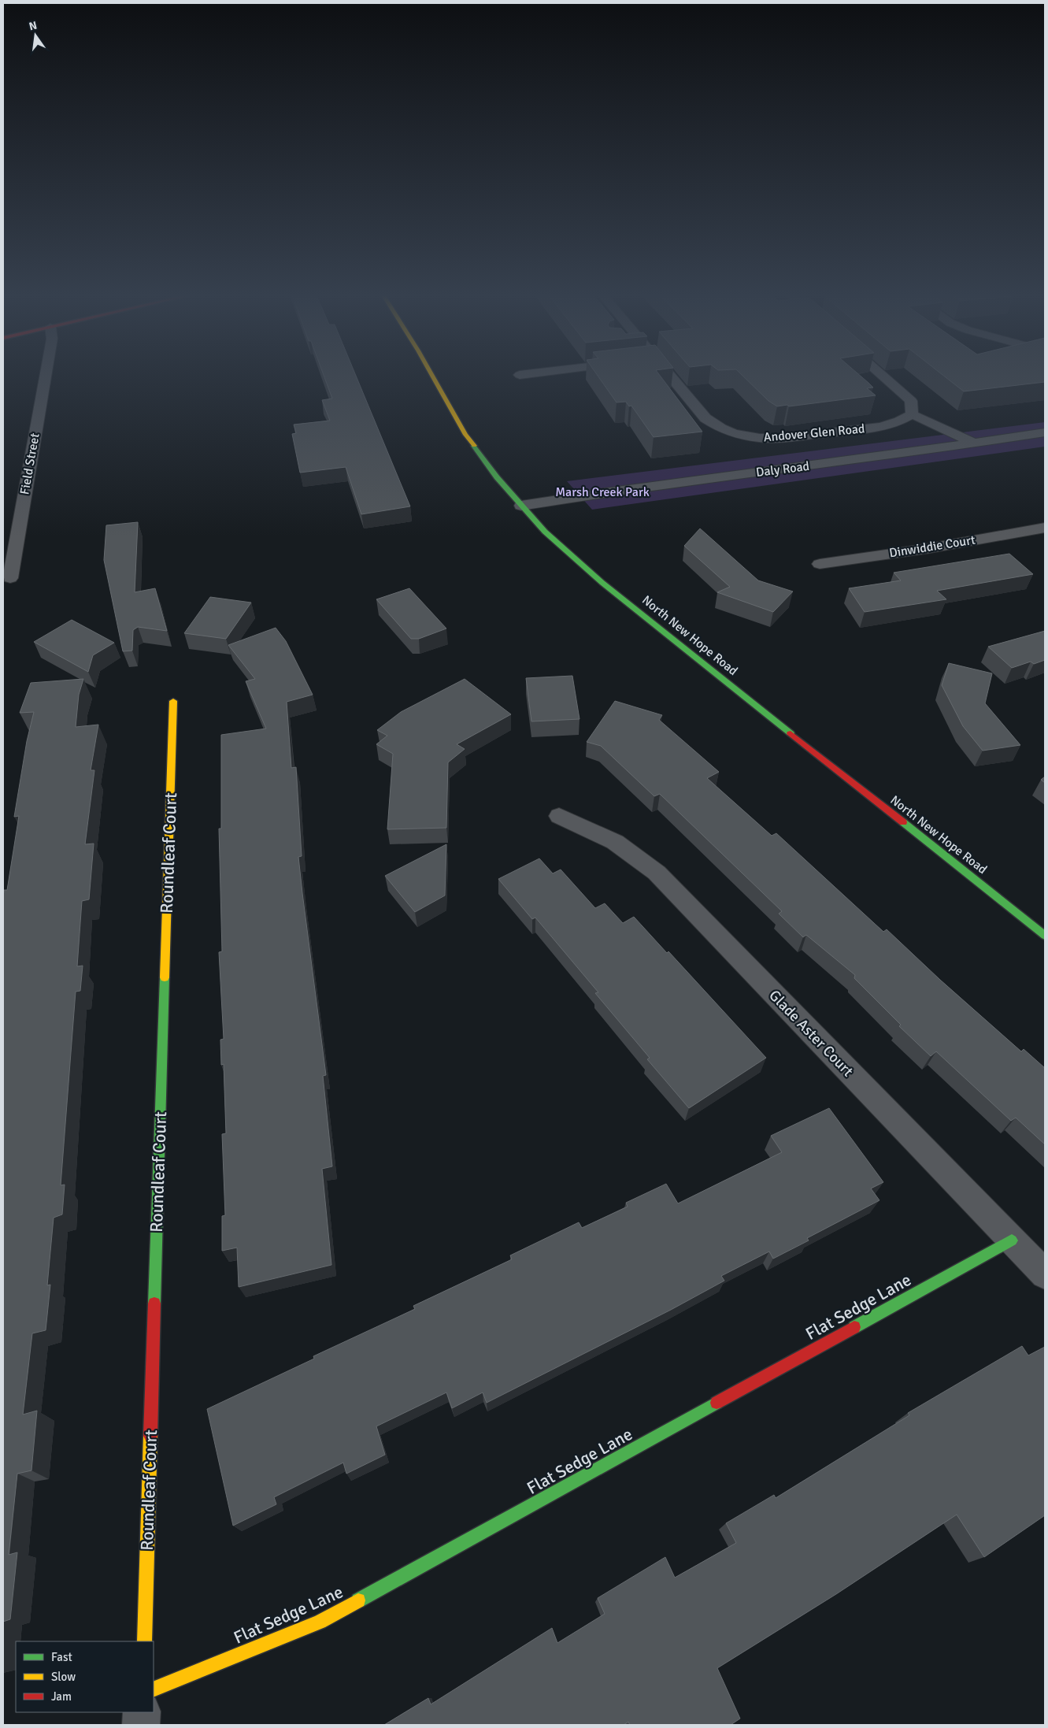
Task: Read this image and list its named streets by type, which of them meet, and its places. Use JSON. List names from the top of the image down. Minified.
{"streets":{"street":["Andover Glen Road","Field Street","Daly Road","Dinwiddie Court","North New Hope Road","Roundleaf Court","Glade Aster Court","Flat Sedge Lane"]},"crossings":[["Daly Road","North New Hope Road"],["Glade Aster Court","Flat Sedge Lane"]],"parks":["Marsh Creek Park"],"legend":["Fast","Slow","Jam"],"north":"top"}
